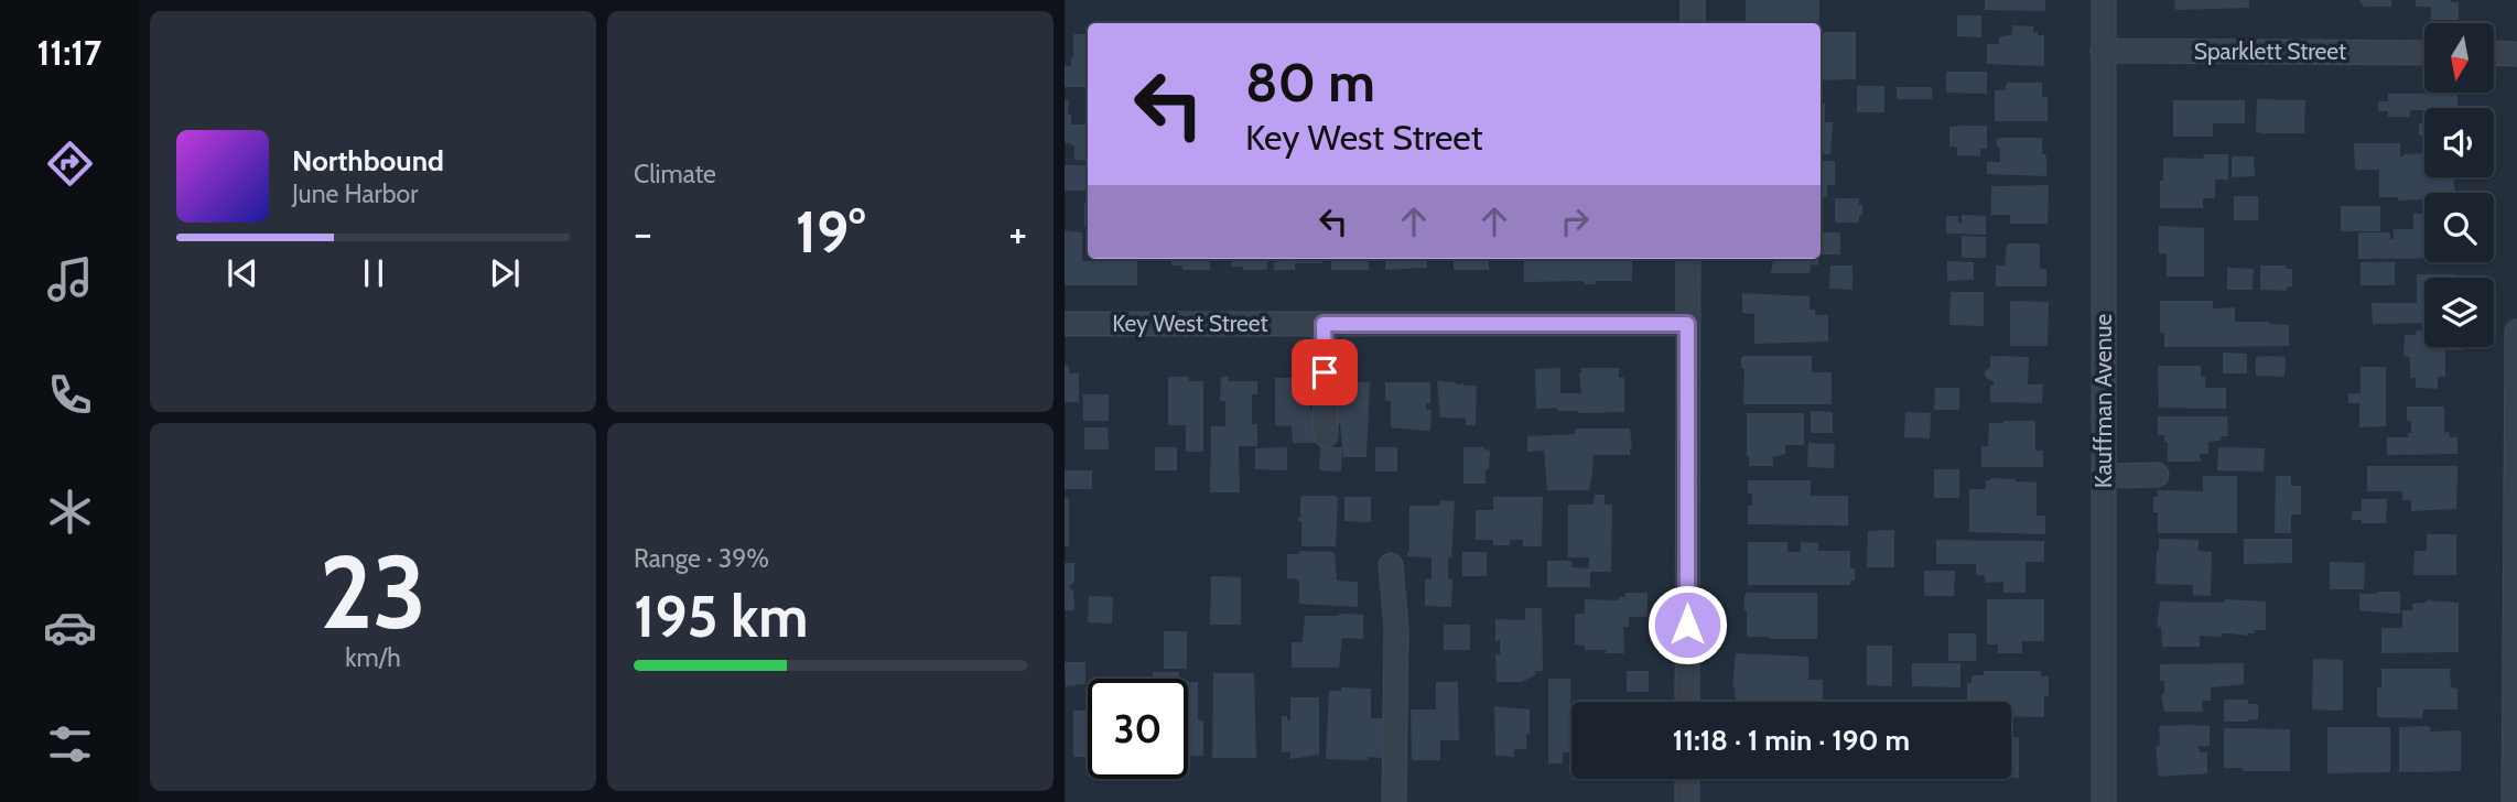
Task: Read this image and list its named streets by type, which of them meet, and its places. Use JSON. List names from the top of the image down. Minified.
{"streets":{"street":["Sparklett Street","Key West Street","Kauffman Avenue"]},"crossings":[["Sparklett Street","Kauffman Avenue"]],"north":"bottom","page":{"tabs":"11:17","tile":["Climate",["23","km/h"],["Range · 39%","195 km"]],"turn":["80 m","Key West Street"],"song":["Northbound","June Harbor"],"heat":["−","19°","+"],"limit":"30","trip":"11:18 · 1 min · 190 m"}}
